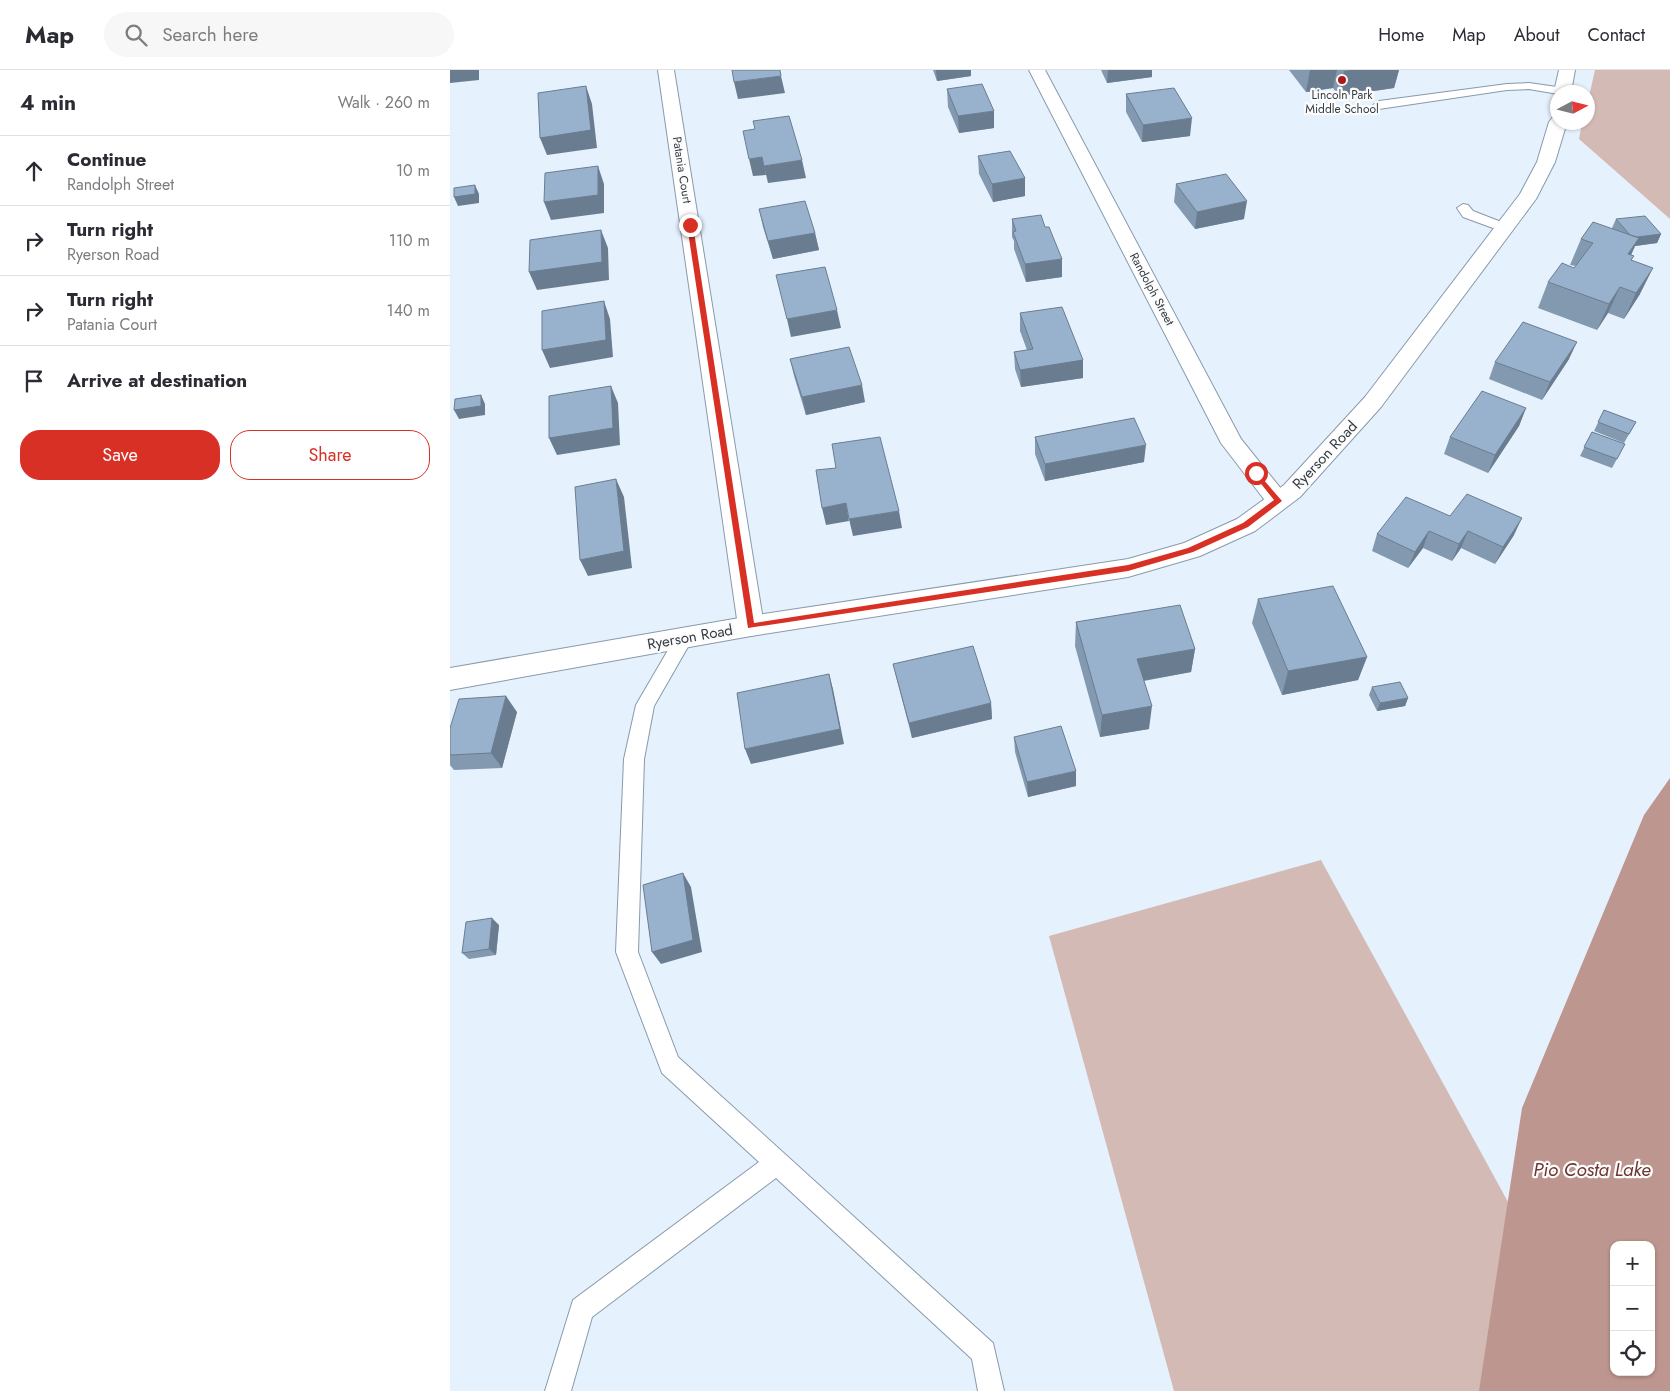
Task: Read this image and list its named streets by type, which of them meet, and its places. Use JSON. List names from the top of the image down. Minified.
{"streets":{"street":["Patania Court","Randolph Street","Ryerson Road"]},"crossings":[["Patania Court","Ryerson Road"],["Randolph Street","Ryerson Road"]],"water":["Pio Costa Lake"],"places":["Lincoln Park Middle School"],"north":"right","page":{"header":"Map","search":"Search here","nav":["Home","Map","About","Contact"],"heading":["4 min","Walk · 260 m"],"list":[["Continue","Randolph Street","10 m"],["Turn right","Ryerson Road","110 m"],["Turn right","Patania Court","140 m"],"Arrive at destination"],"buttons":["Save","Share"],"map_buttons":["+","−"]}}
